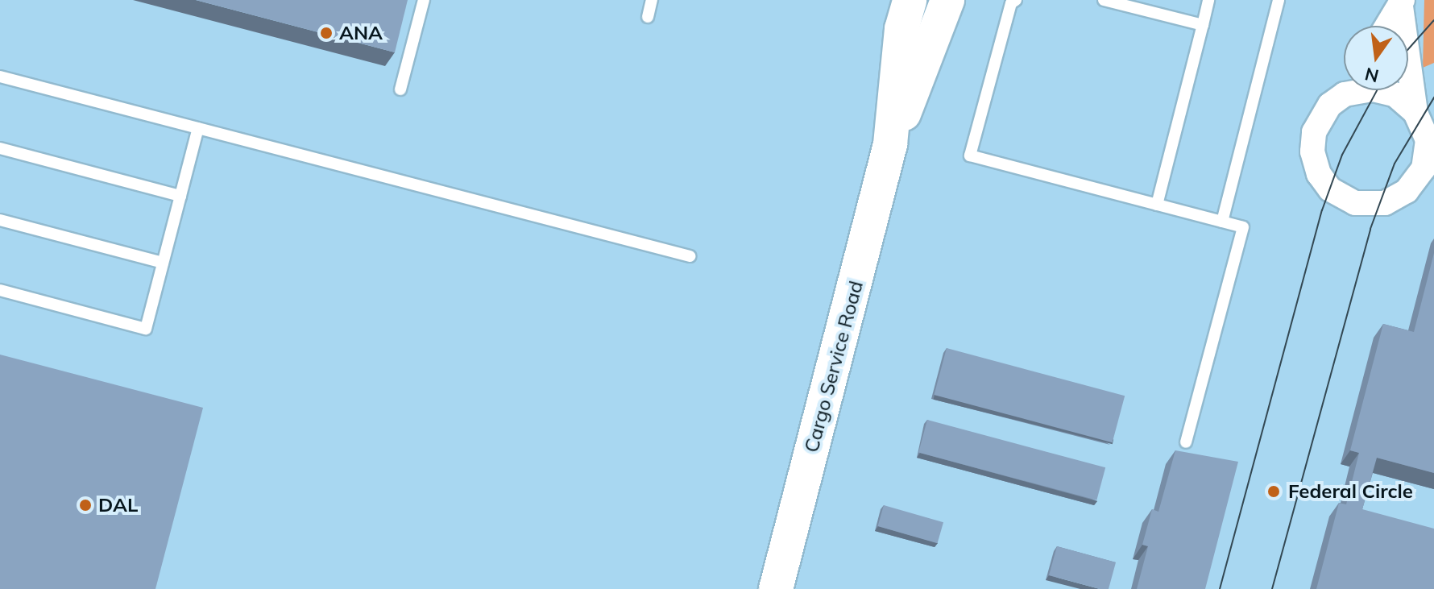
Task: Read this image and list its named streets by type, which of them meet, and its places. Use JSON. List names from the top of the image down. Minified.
{"streets":{"street":["Cargo Service Road"]},"places":["ANA","Federal Circle","DAL"],"north":"bottom"}
